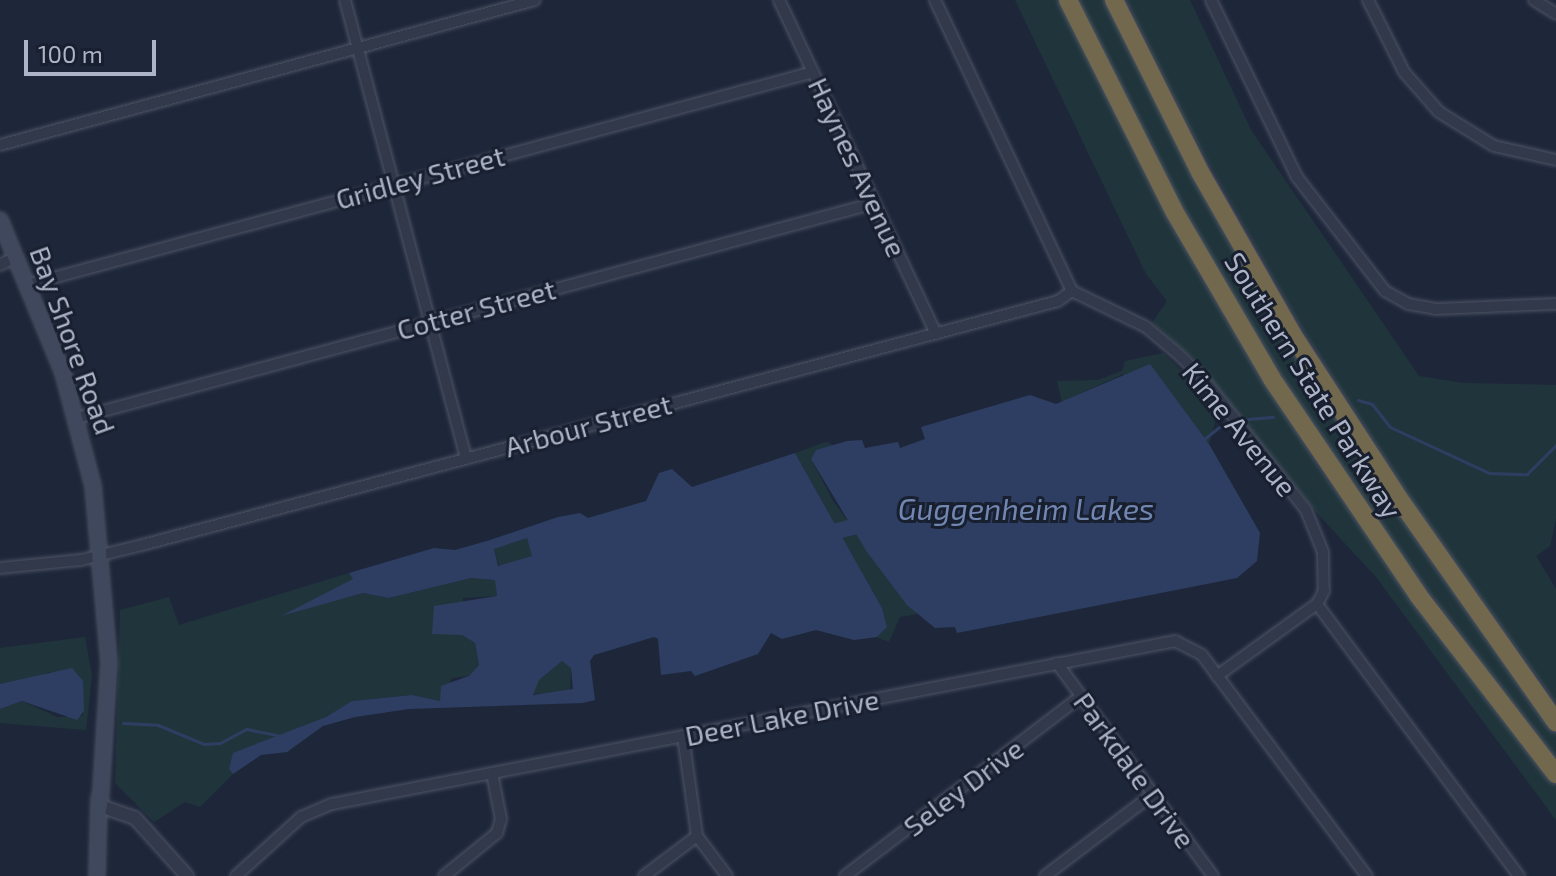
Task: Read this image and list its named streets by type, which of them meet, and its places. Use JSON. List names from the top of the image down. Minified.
{"streets":{"highway":["Southern State Parkway"],"main road":["Bay Shore Road"],"street":["Haynes Avenue","Gridley Street","Cotter Street","Arbour Street","Kime Avenue","Deer Lake Drive","Parkdale Drive","Seley Drive"]},"crossings":[["Haynes Avenue","Gridley Street"],["Haynes Avenue","Cotter Street"],["Haynes Avenue","Arbour Street"],["Gridley Street","Bay Shore Road"],["Cotter Street","Bay Shore Road"],["Bay Shore Road","Arbour Street"],["Arbour Street","Kime Avenue"],["Deer Lake Drive","Parkdale Drive"],["Parkdale Drive","Seley Drive"]],"water":["Guggenheim Lakes"],"scale_bar":"100 m"}
